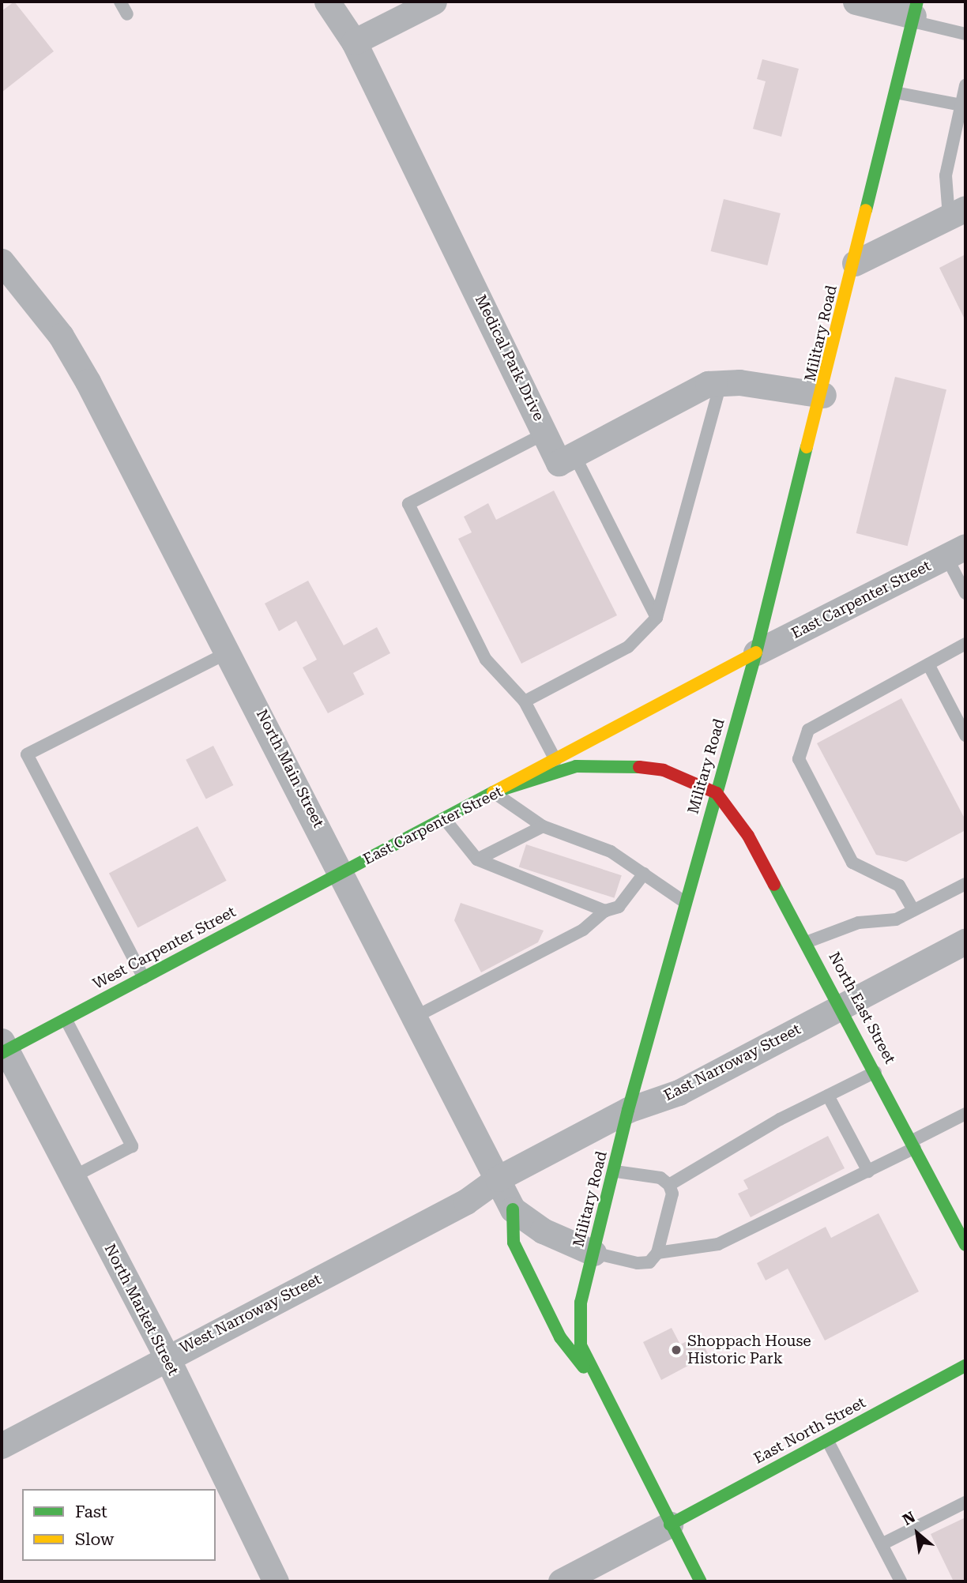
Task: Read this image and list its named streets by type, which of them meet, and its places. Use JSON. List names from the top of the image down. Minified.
{"streets":{"main road":["Military Road","East Carpenter Street","West Carpenter Street","North East Street","East North Street"],"street":["Medical Park Drive","North Main Street","East Narroway Street","North Market Street","West Narroway Street"]},"crossings":[["Military Road","East Carpenter Street"],["Military Road","North Main Street"],["Military Road","North East Street"],["Military Road","East Narroway Street"],["Military Road","East North Street"],["East Carpenter Street","North Main Street"],["East Carpenter Street","West Carpenter Street"],["East Carpenter Street","North East Street"],["North Main Street","West Carpenter Street"],["North Main Street","East Narroway Street"],["North Main Street","West Narroway Street"],["West Carpenter Street","North Market Street"],["North East Street","East Narroway Street"],["East Narroway Street","West Narroway Street"],["North Market Street","West Narroway Street"]],"places":["Shoppach House Historic Park"],"legend":["Fast","Slow"],"north":"top left"}
